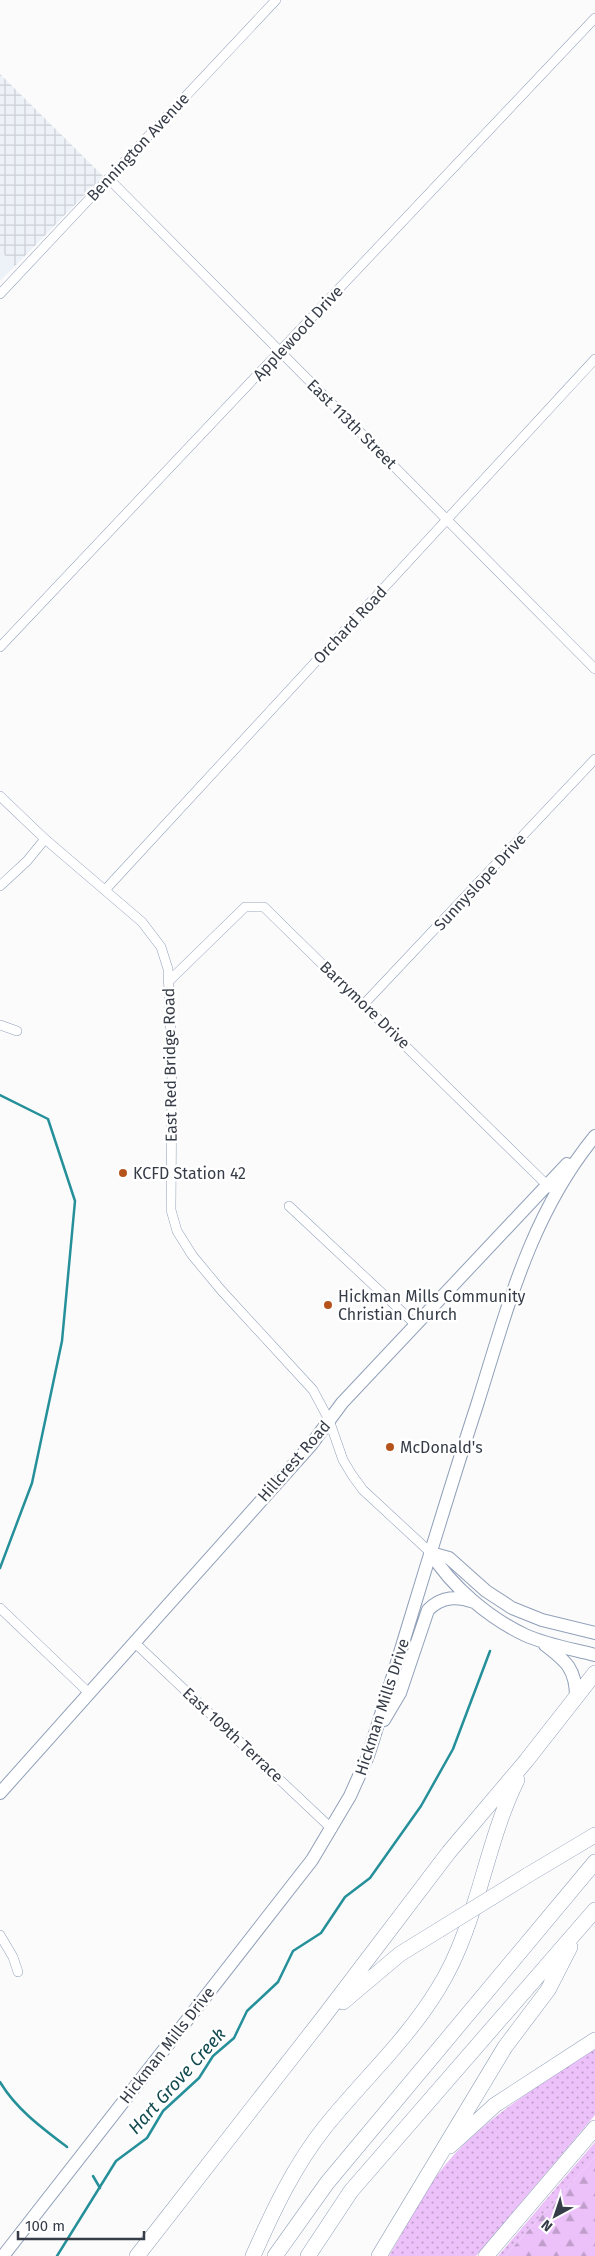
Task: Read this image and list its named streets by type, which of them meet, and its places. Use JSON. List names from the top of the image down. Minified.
{"streets":{"street":["Bennington Avenue","Applewood Drive","East 113th Street","Orchard Road","Sunnyslope Drive","Barrymore Drive","East Red Bridge Road","Hillcrest Road","Hickman Mills Drive","East 109th Terrace"]},"crossings":[["Bennington Avenue","East 113th Street"],["Applewood Drive","East 113th Street"],["East 113th Street","Orchard Road"],["Orchard Road","East Red Bridge Road"],["Sunnyslope Drive","Barrymore Drive"],["Barrymore Drive","East Red Bridge Road"],["Barrymore Drive","Hillcrest Road"],["Barrymore Drive","Hickman Mills Drive"],["East Red Bridge Road","Hillcrest Road"],["East Red Bridge Road","Hickman Mills Drive"],["Hillcrest Road","Hickman Mills Drive"],["Hillcrest Road","East 109th Terrace"],["Hickman Mills Drive","East 109th Terrace"]],"water":["Hart Grove Creek"],"places":["KCFD Station 42","Hickman Mills Community Christian Church","McDonald's"],"scale_bar":"100 m","north":"bottom left"}
